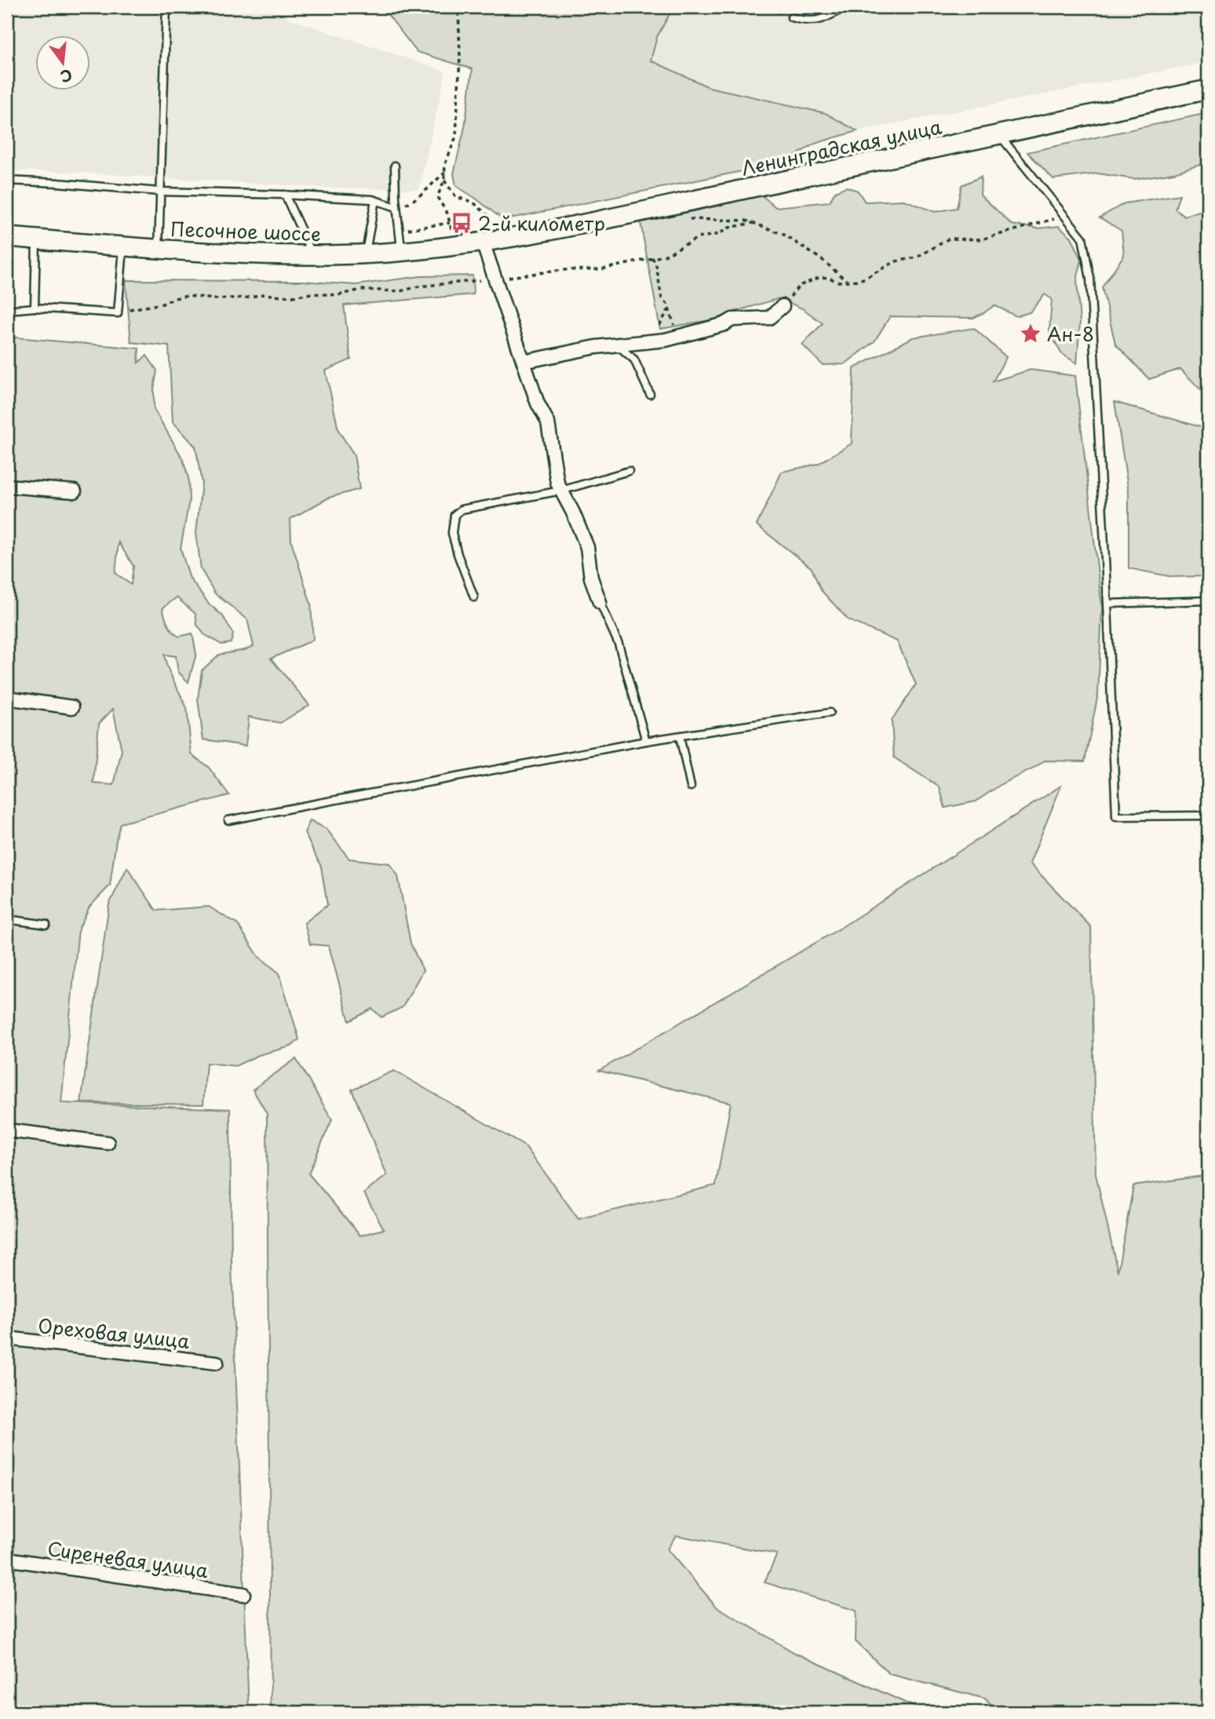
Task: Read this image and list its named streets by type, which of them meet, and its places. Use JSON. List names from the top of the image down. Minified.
{"streets":{"main road":["Ленинградская улица","Песочное шоссе"],"street":["Ореховая улица","Сиреневая улица"]},"crossings":[["Ленинградская улица","Песочное шоссе"]],"places":{"bus stop":["2-й километр"],"place":["Ан-8"]},"north":"bottom"}
